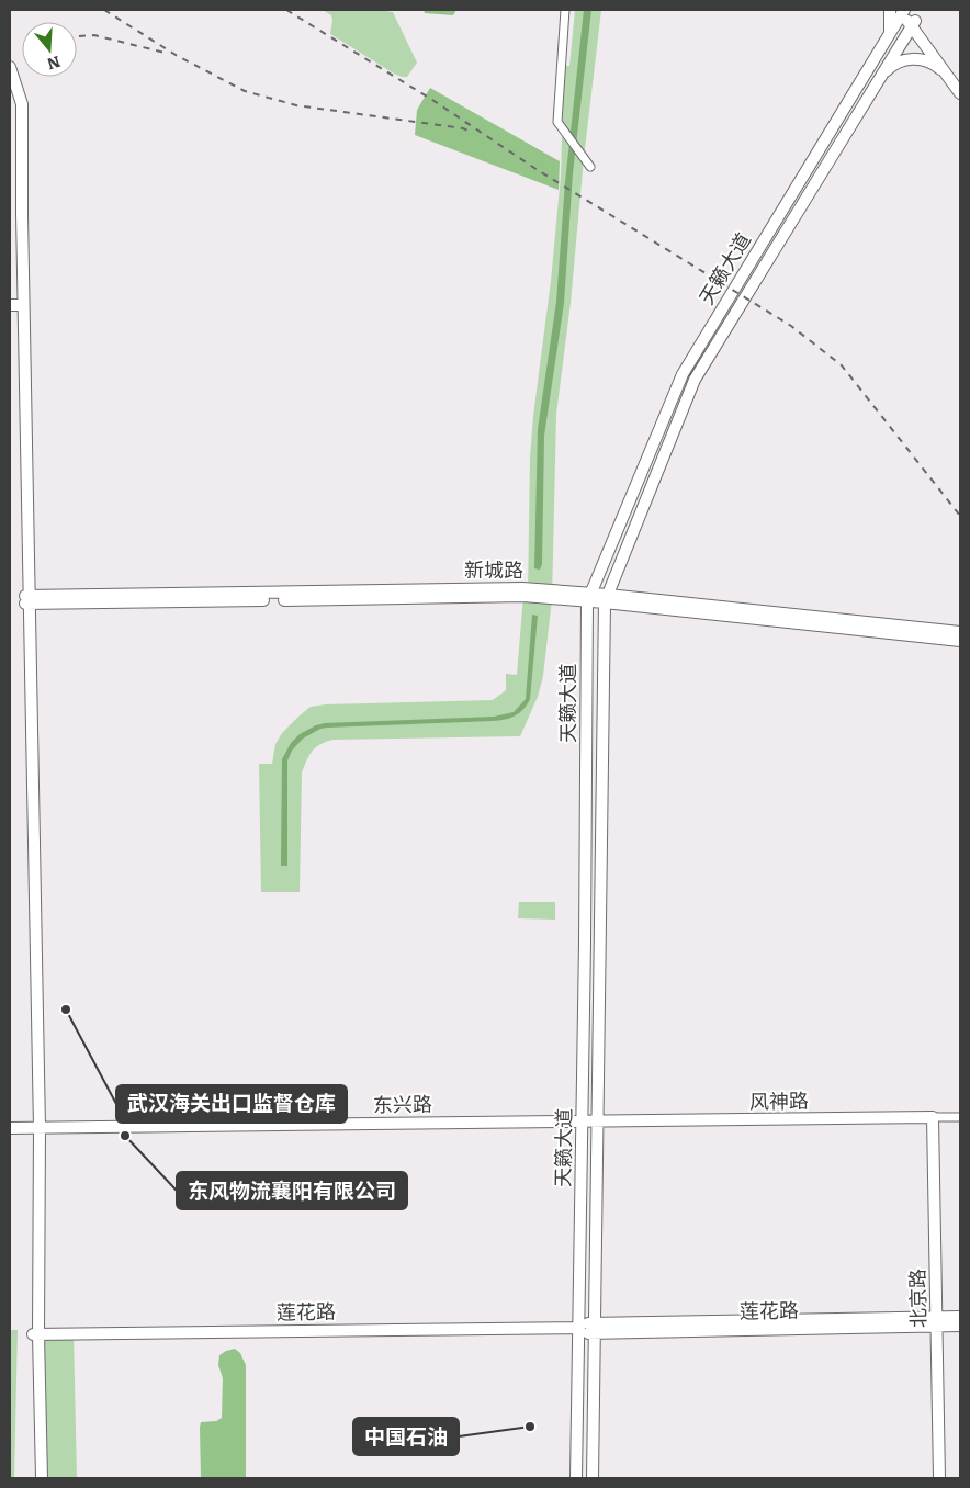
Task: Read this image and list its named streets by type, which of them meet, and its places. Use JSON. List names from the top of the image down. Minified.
{"streets":{"street":["天籁大道","新城路","风神路","东兴路","北京路","莲花路"]},"crossings":[["天籁大道","新城路"],["天籁大道","风神路"],["天籁大道","东兴路"],["天籁大道","莲花路"],["风神路","东兴路"],["风神路","北京路"],["北京路","莲花路"]],"places":["武汉海关出口监督仓库","东风物流襄阳有限公司","中国石油"],"north":"bottom"}
